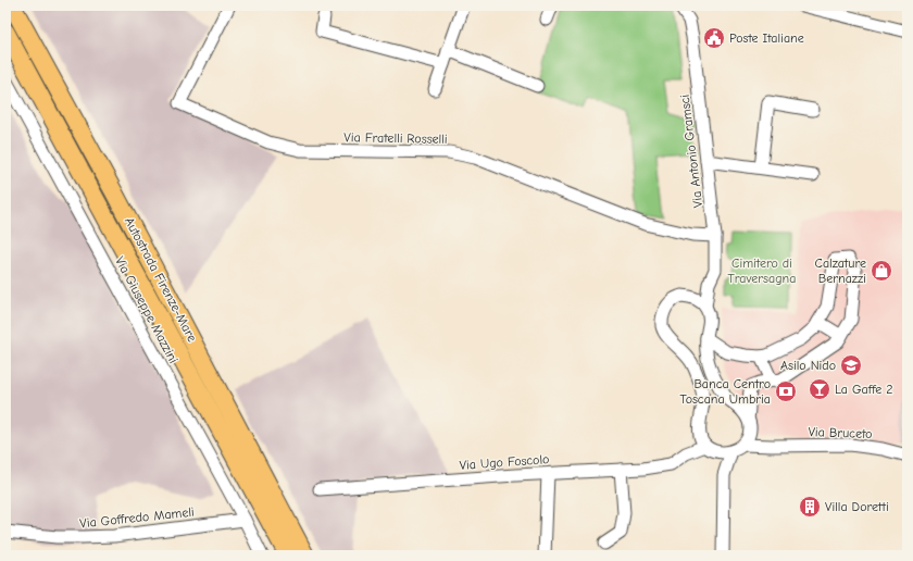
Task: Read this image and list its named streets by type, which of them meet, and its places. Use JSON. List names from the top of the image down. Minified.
{"streets":{"highway":["Autostrada Firenze-Mare"],"street":["Via Fratelli Rosselli","Via Antonio Gramsci","Via Giuseppe Mazzini","Via Bruceto","Via Ugo Foscolo","Via Goffredo Mameli"]},"crossings":[["Via Fratelli Rosselli","Via Antonio Gramsci"],["Via Giuseppe Mazzini","Via Goffredo Mameli"]],"parks":["Cimitero di Traversagna"],"places":{"public building":["Poste Italiane"],"shop":["Calzature Bernazzi"],"school or university":["Asilo Nido"],"bar":["La Gaffe 2"],"bank":["Banca Centro Toscana Umbria"],"building":["Villa Doretti"]}}
